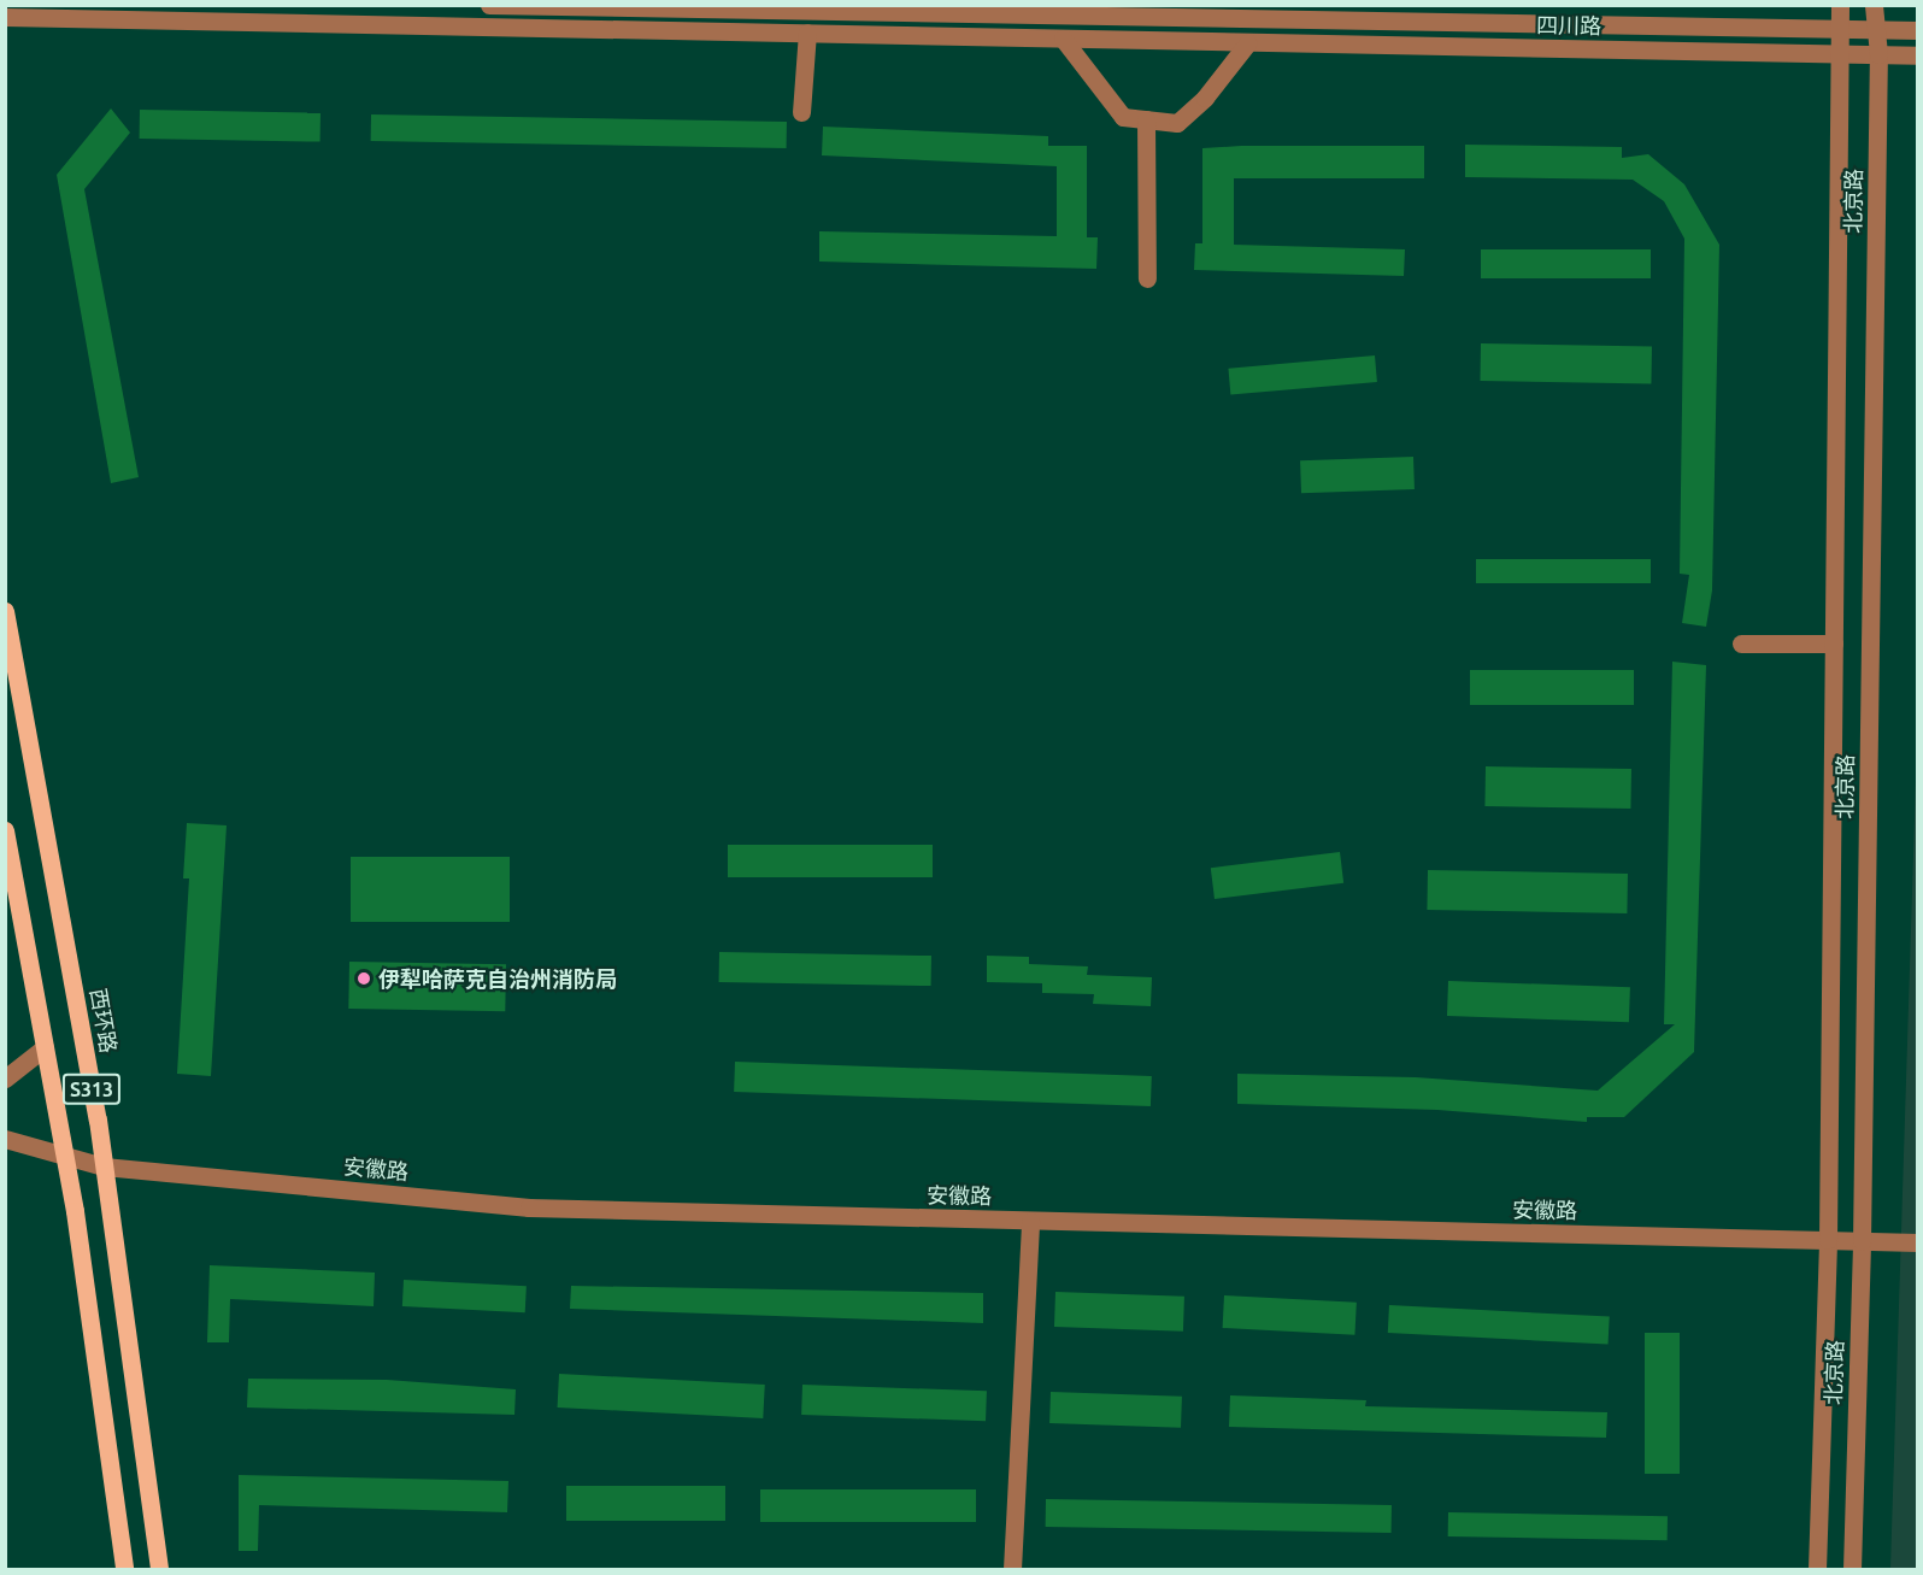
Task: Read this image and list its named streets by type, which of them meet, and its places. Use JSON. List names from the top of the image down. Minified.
{"streets":{"main road":["西环路","S313"],"street":["四川路","北京路","安徽路"]},"crossings":[["四川路","北京路"],["北京路","安徽路"],["西环路","安徽路"],["S313","安徽路"]],"places":["伊犁哈萨克自治州消防局"]}
